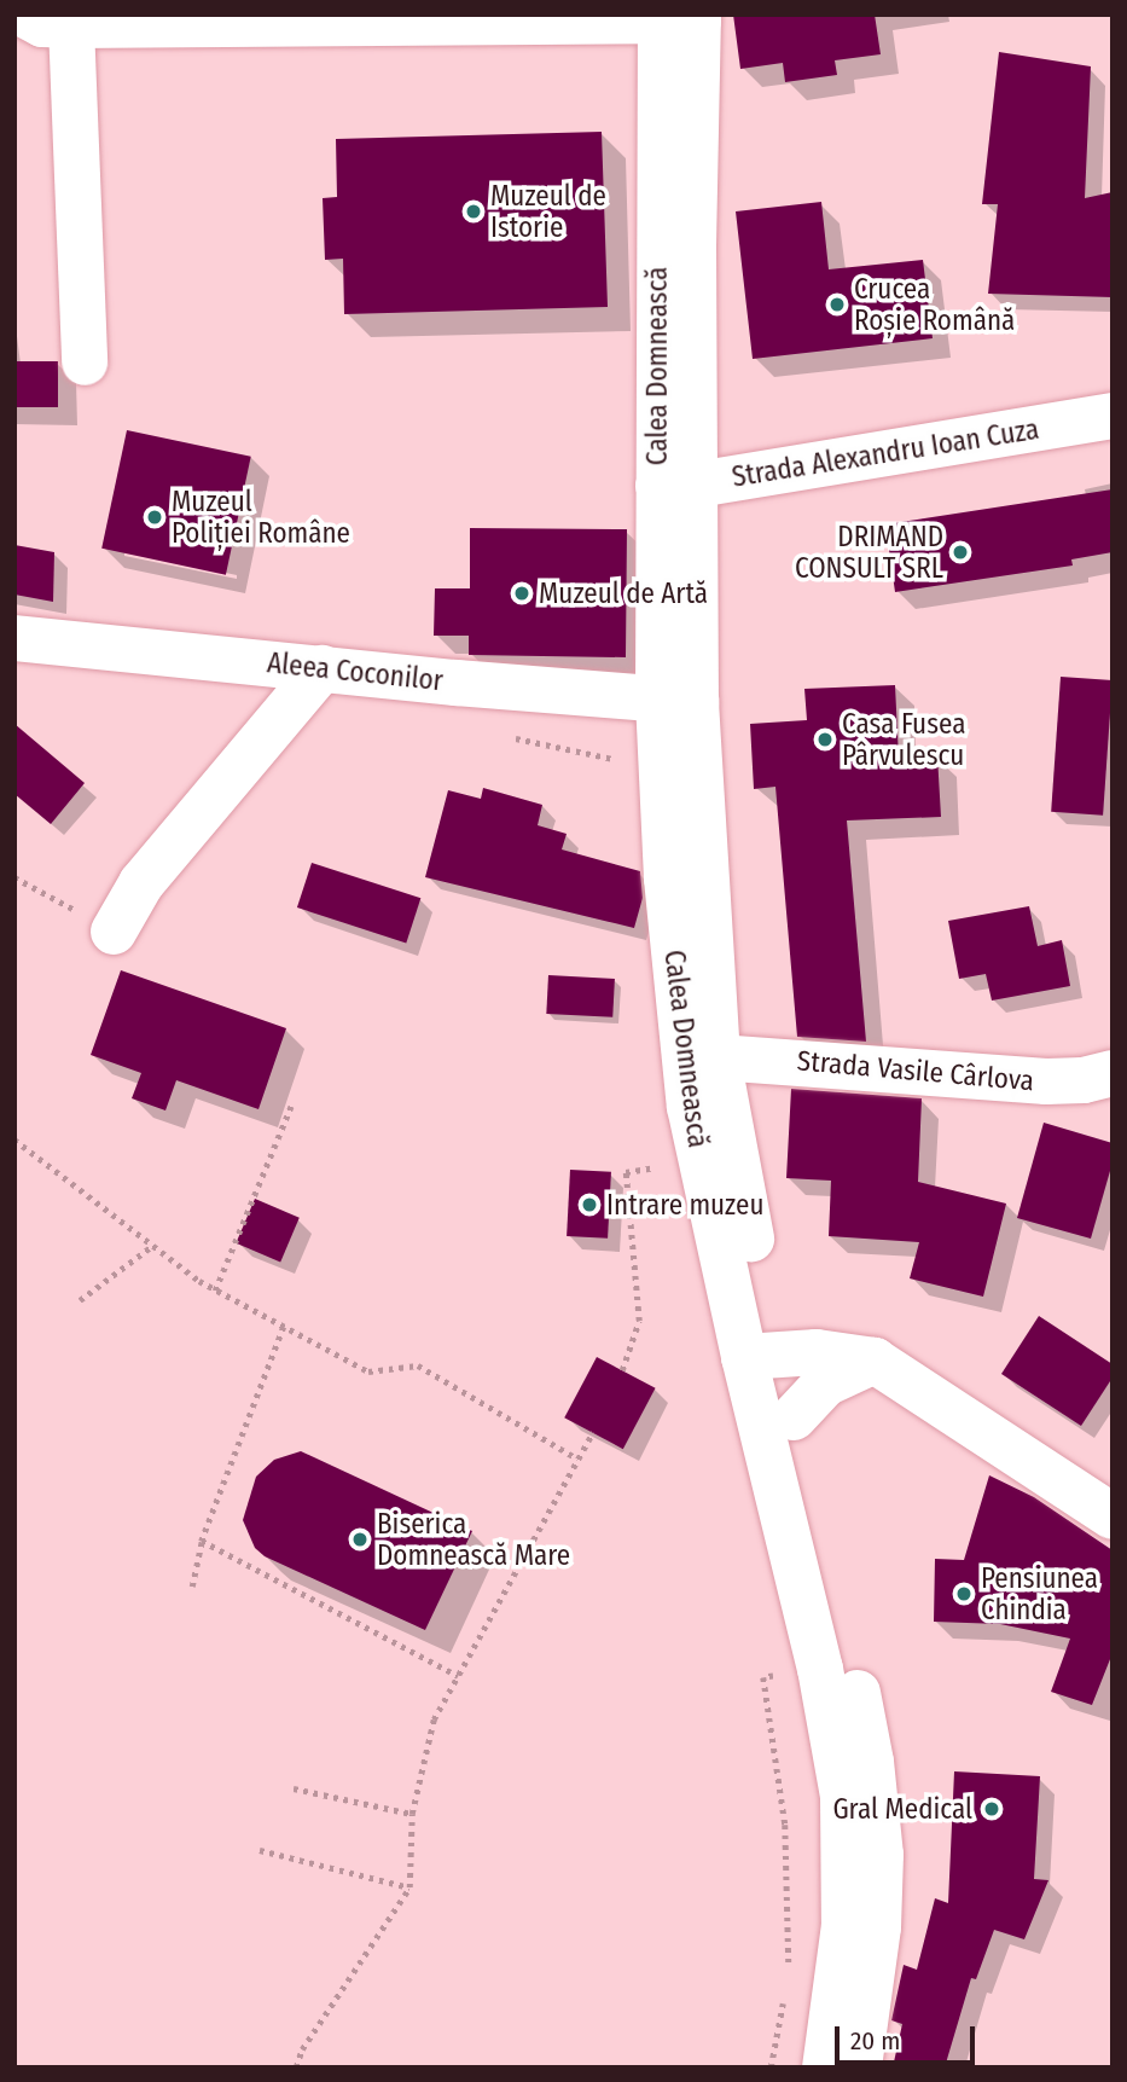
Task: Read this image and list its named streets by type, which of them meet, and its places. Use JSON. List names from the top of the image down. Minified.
{"streets":{"main road":["Calea Domnească","Strada Alexandru Ioan Cuza","Aleea Coconilor","Strada Vasile Cârlova"]},"crossings":[["Calea Domnească","Strada Alexandru Ioan Cuza"],["Calea Domnească","Aleea Coconilor"],["Calea Domnească","Strada Vasile Cârlova"]],"places":["Muzeul de Istorie","Crucea Roșie Română","Muzeul Poliției Române","DRIMAND CONSULT SRL","Muzeul de Artă","Casa Fusea Pârvulescu","Intrare muzeu","Biserica Domnească Mare","Pensiunea Chindia","Gral Medical"],"scale_bar":"20 m"}
